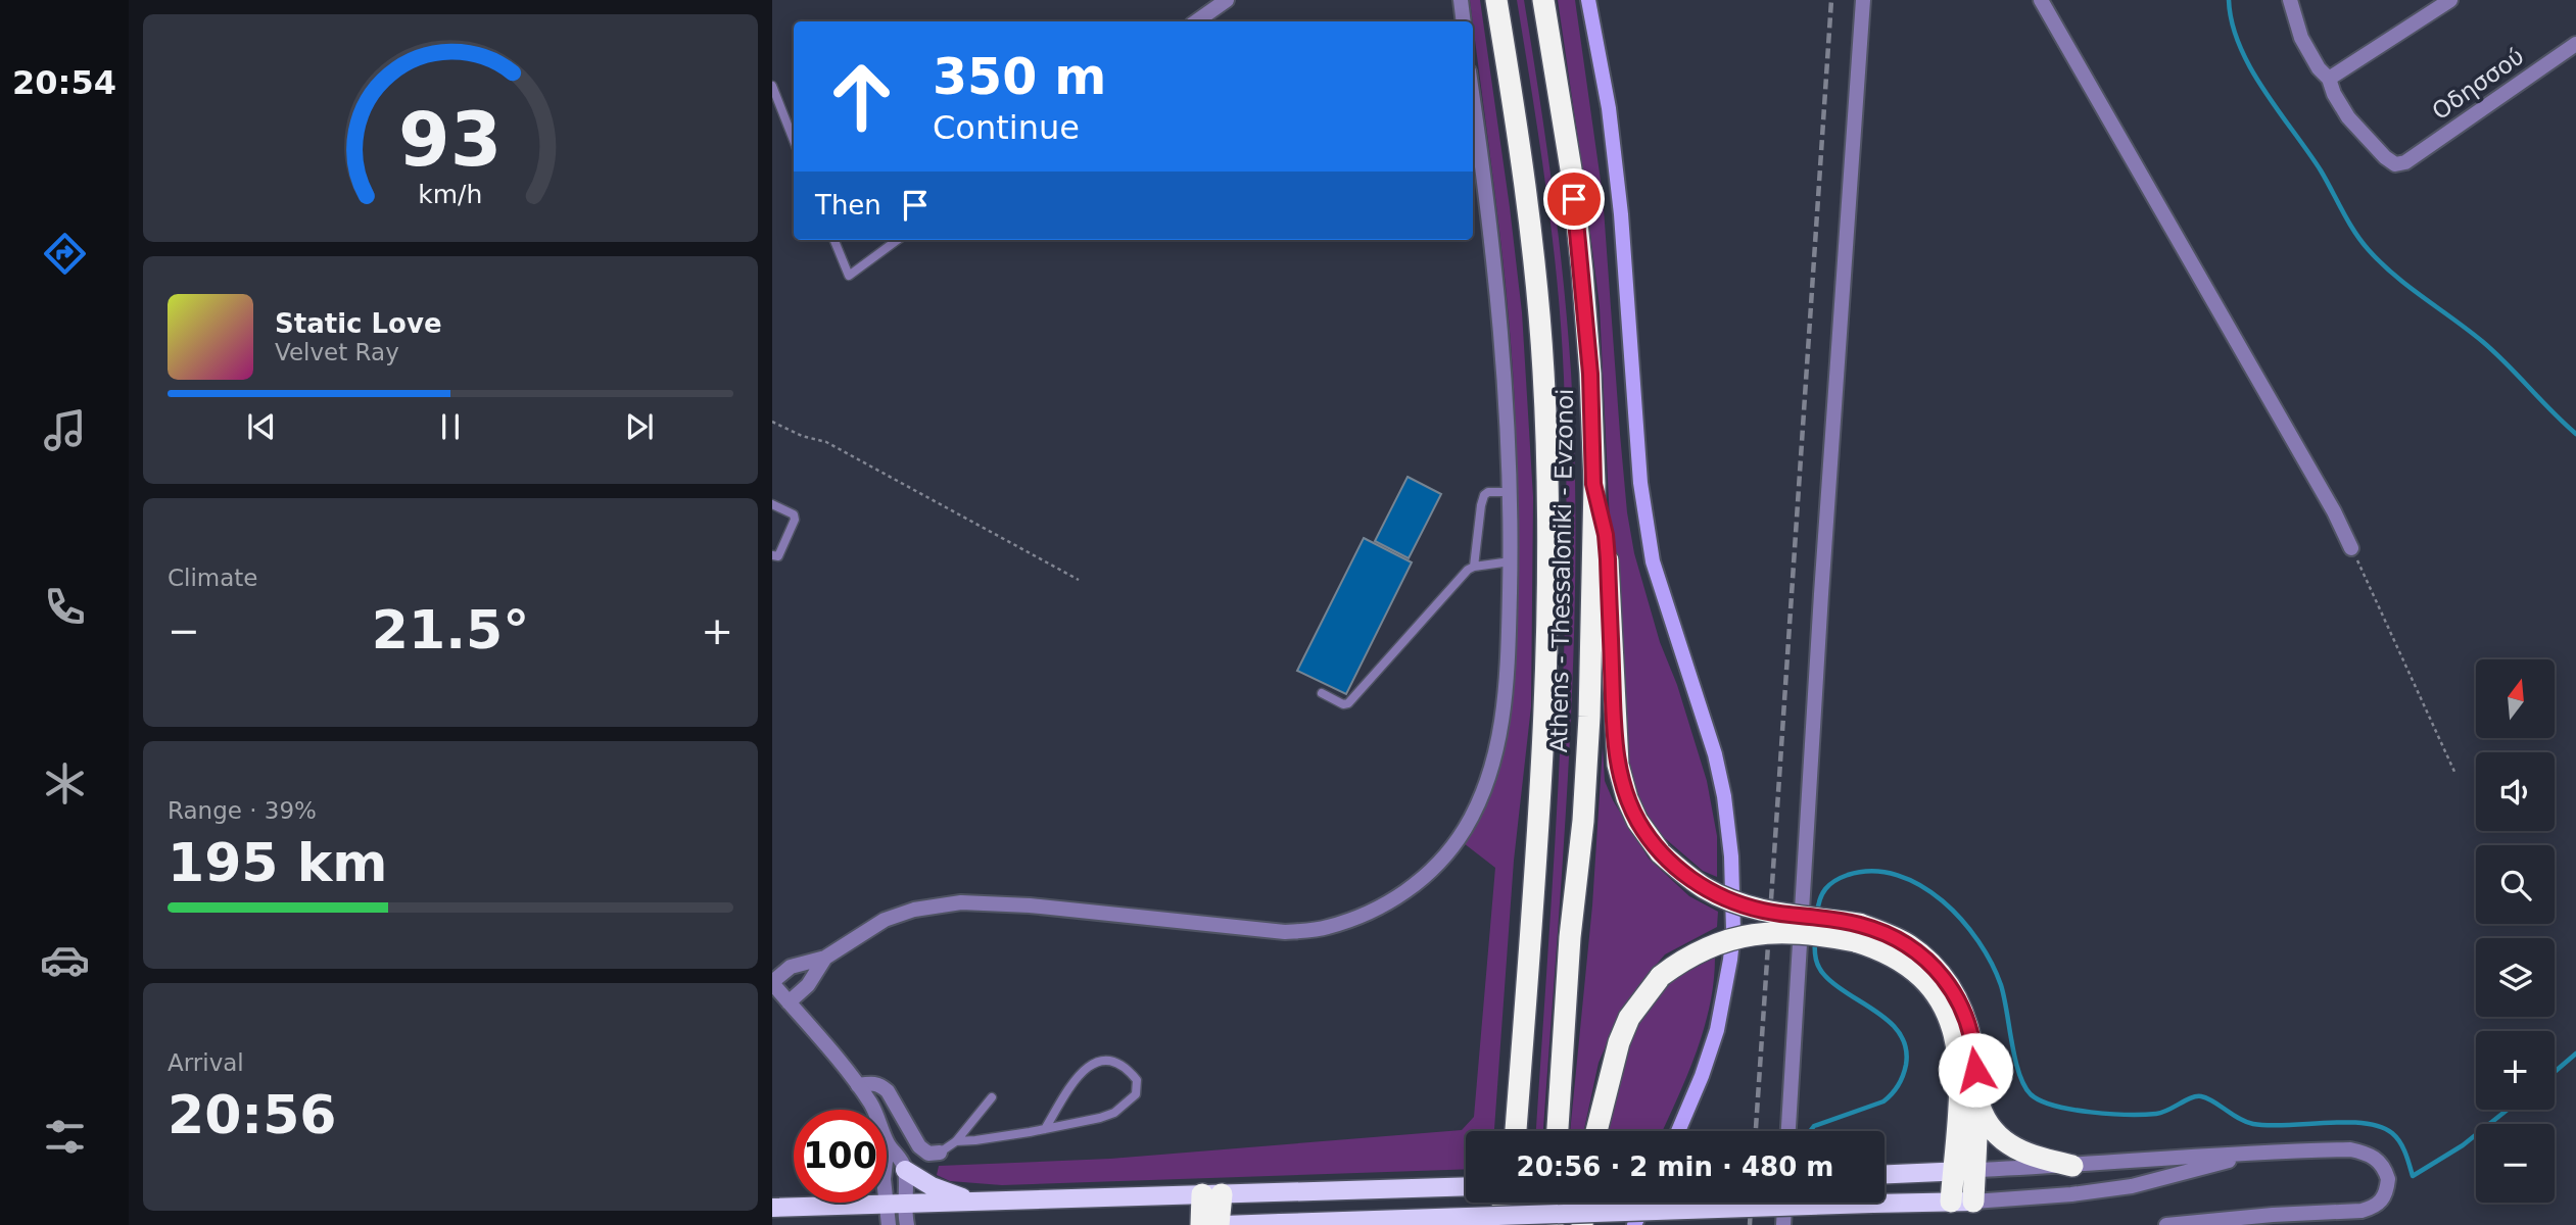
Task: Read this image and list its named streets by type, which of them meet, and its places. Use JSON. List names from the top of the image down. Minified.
{"streets":{"highway":["Athens - Thessaloniki - Evzonoi"],"street":["Οδησσού"]},"north":"top","page":{"tabs":"20:54","turn":["350 m","Continue"],"then":"Then","song":["Static Love","Velvet Ray"],"tile":["Climate",["Range · 39%","195 km"],["Arrival","20:56"]],"heat":["−","21.5°","+"],"map_buttons":["+","−"],"limit":"100","trip":"20:56 · 2 min · 480 m","gauge":["93","km/h"]}}
